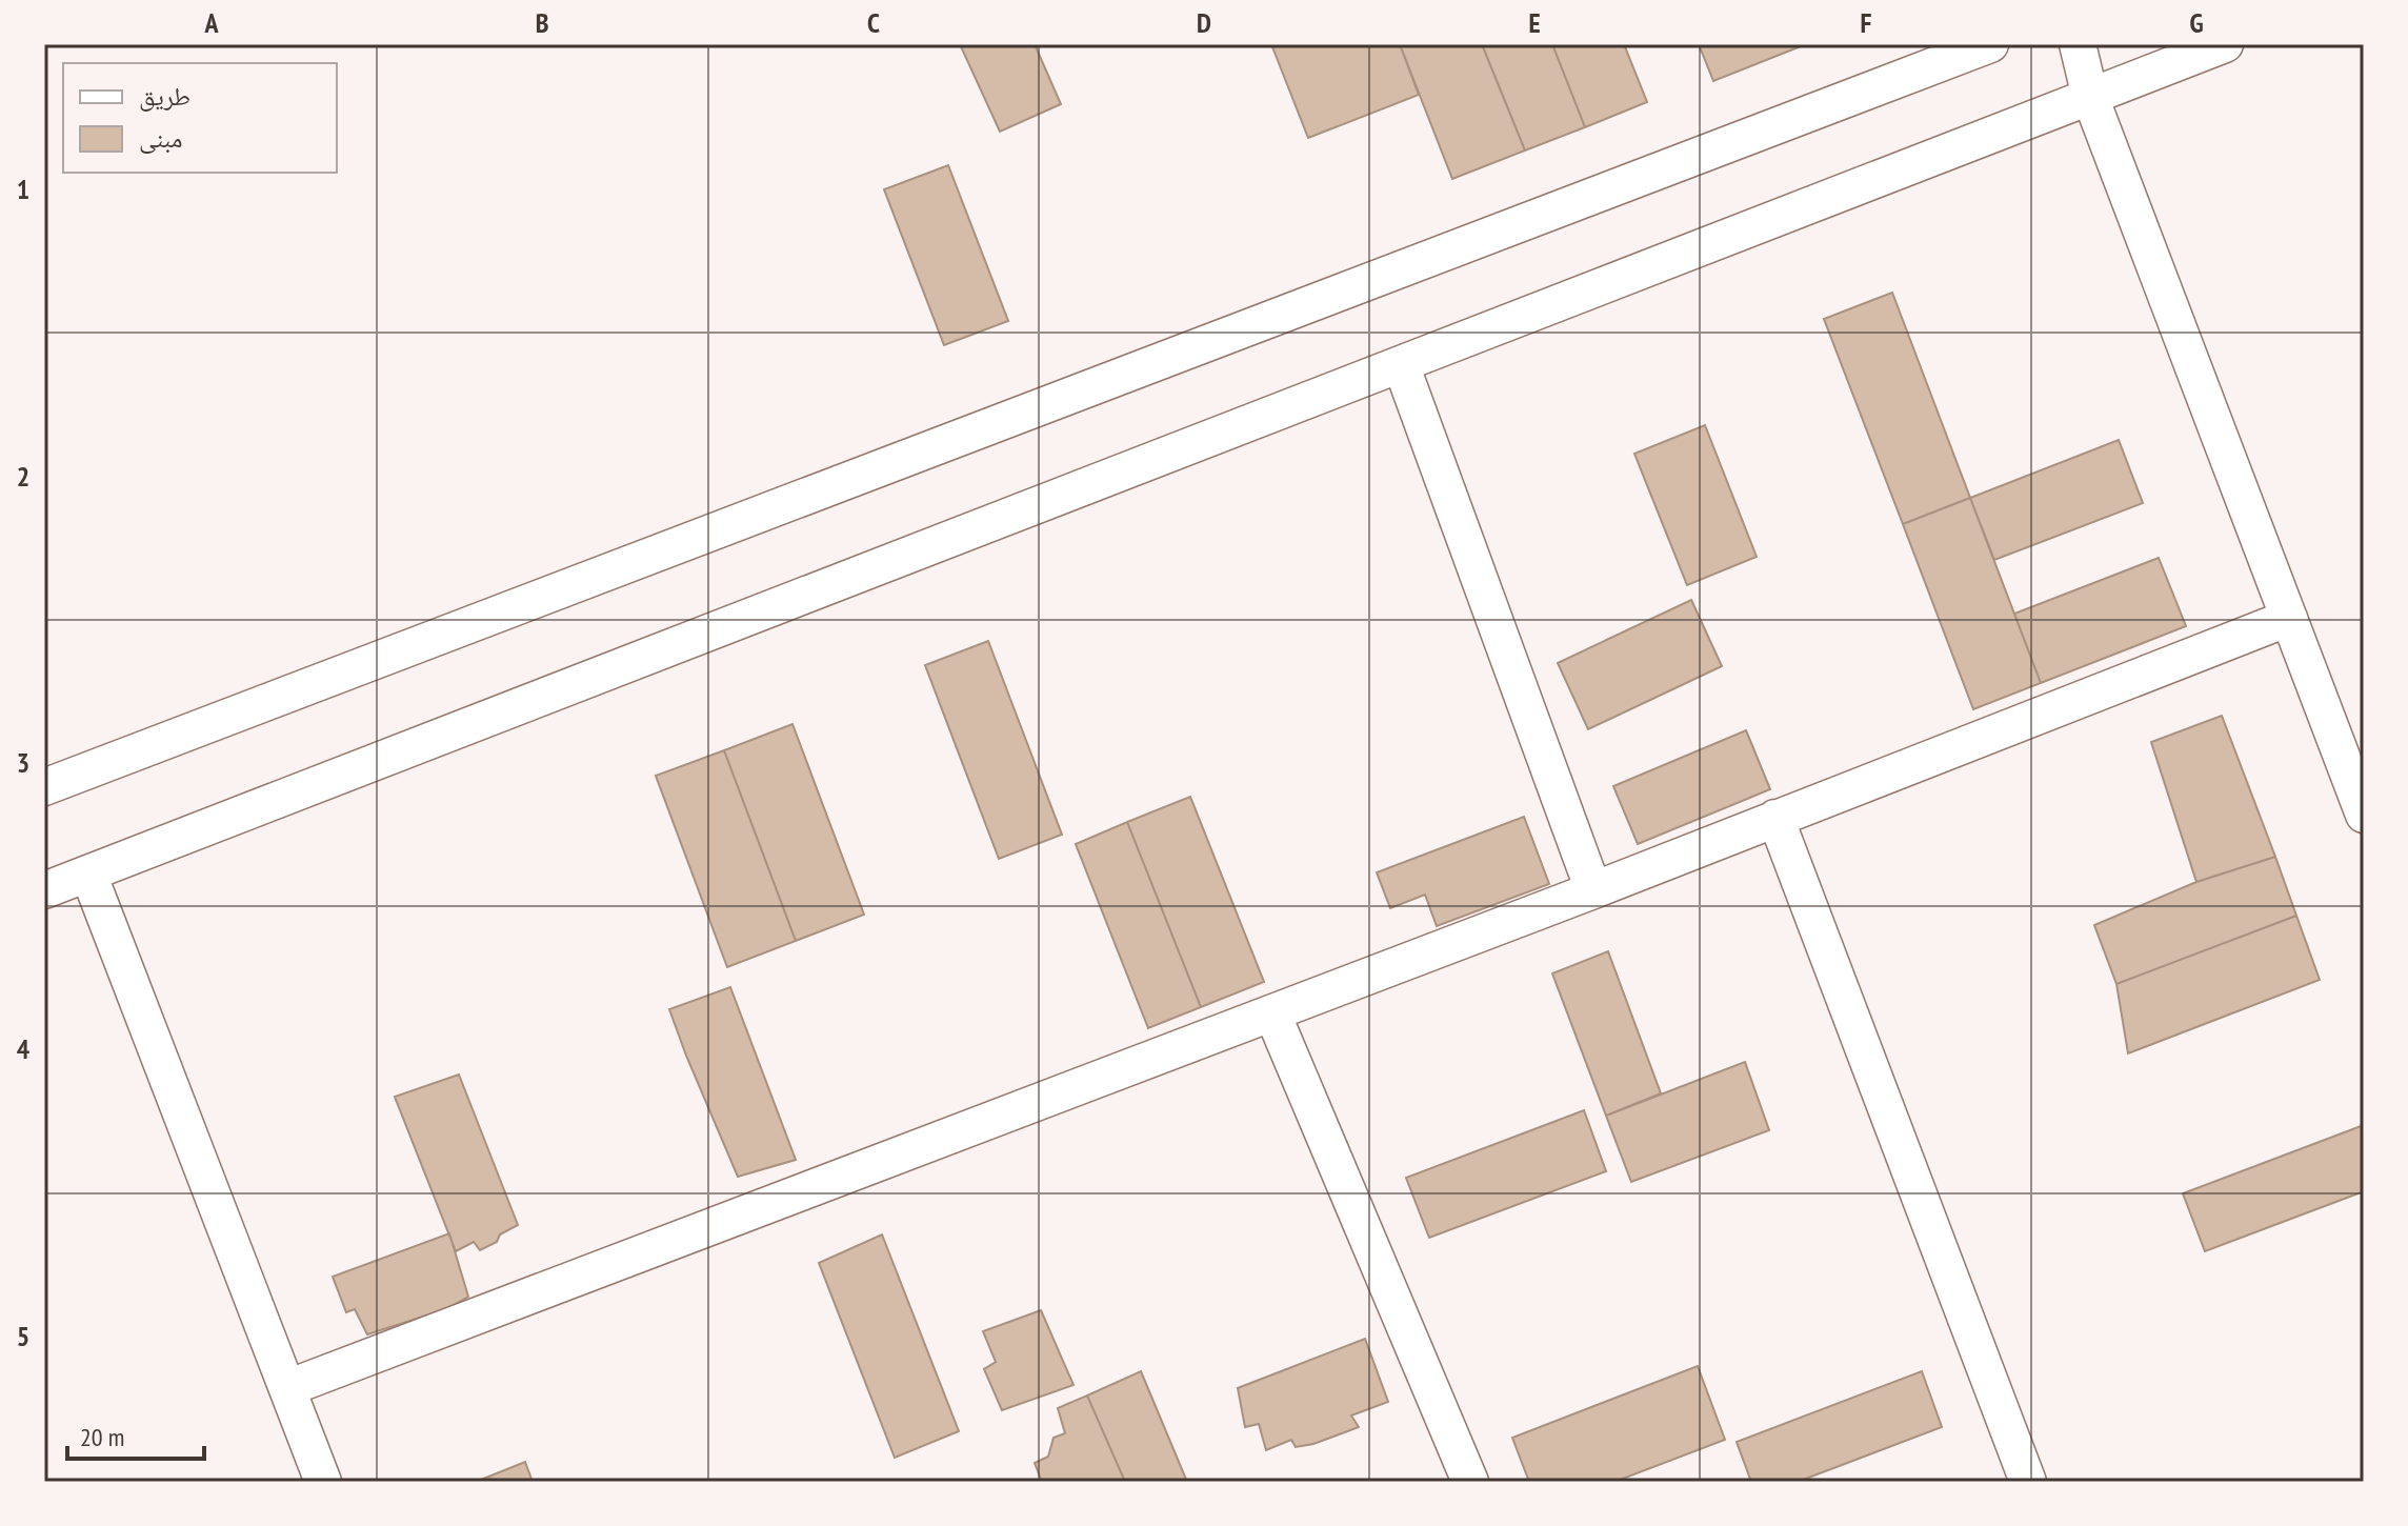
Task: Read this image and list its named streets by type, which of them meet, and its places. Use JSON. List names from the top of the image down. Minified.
{"legend":["طريق","مبنى"],"scale_bar":"20 m","grid":{"columns":["A","B","C","D","E","F","G"],"rows":["1","2","3","4","5"]}}
